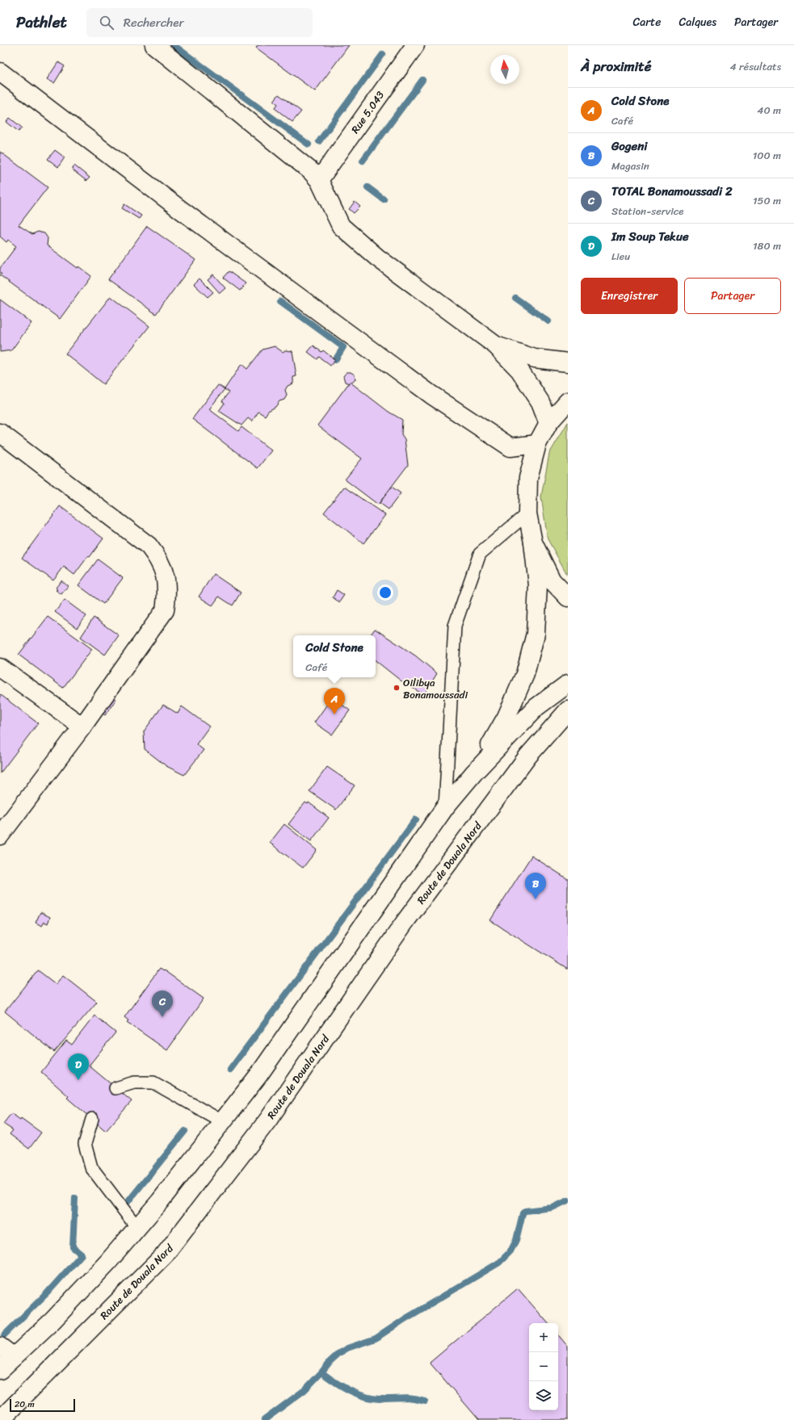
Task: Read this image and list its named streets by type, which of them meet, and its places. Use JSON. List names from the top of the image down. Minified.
{"streets":{"main road":["Rue 5.043","Route de Douala Nord"]},"places":["Oilibya Bonamoussadi"],"scale_bar":"20 m","north":"top","page":{"header":"Pathlet","search":"Rechercher","nav":["Carte","Calques","Partager"],"heading":["À proximité","4 résultats"],"list":[{"mark":"A","name":"Cold Stone","note":"Café","value":"40 m"},{"mark":"B","name":"Gogeni","note":"Magasin","value":"100 m"},{"mark":"C","name":"TOTAL Bonamoussadi 2","note":"Station-service","value":"150 m"},{"mark":"D","name":"Im Soup Tekue","note":"Lieu","value":"180 m"}],"buttons":["Enregistrer","Partager"],"popup":["Cold Stone","Café"],"pins":["A","B","C","D"],"map_buttons":["+","−"],"scale":"20 m"}}
